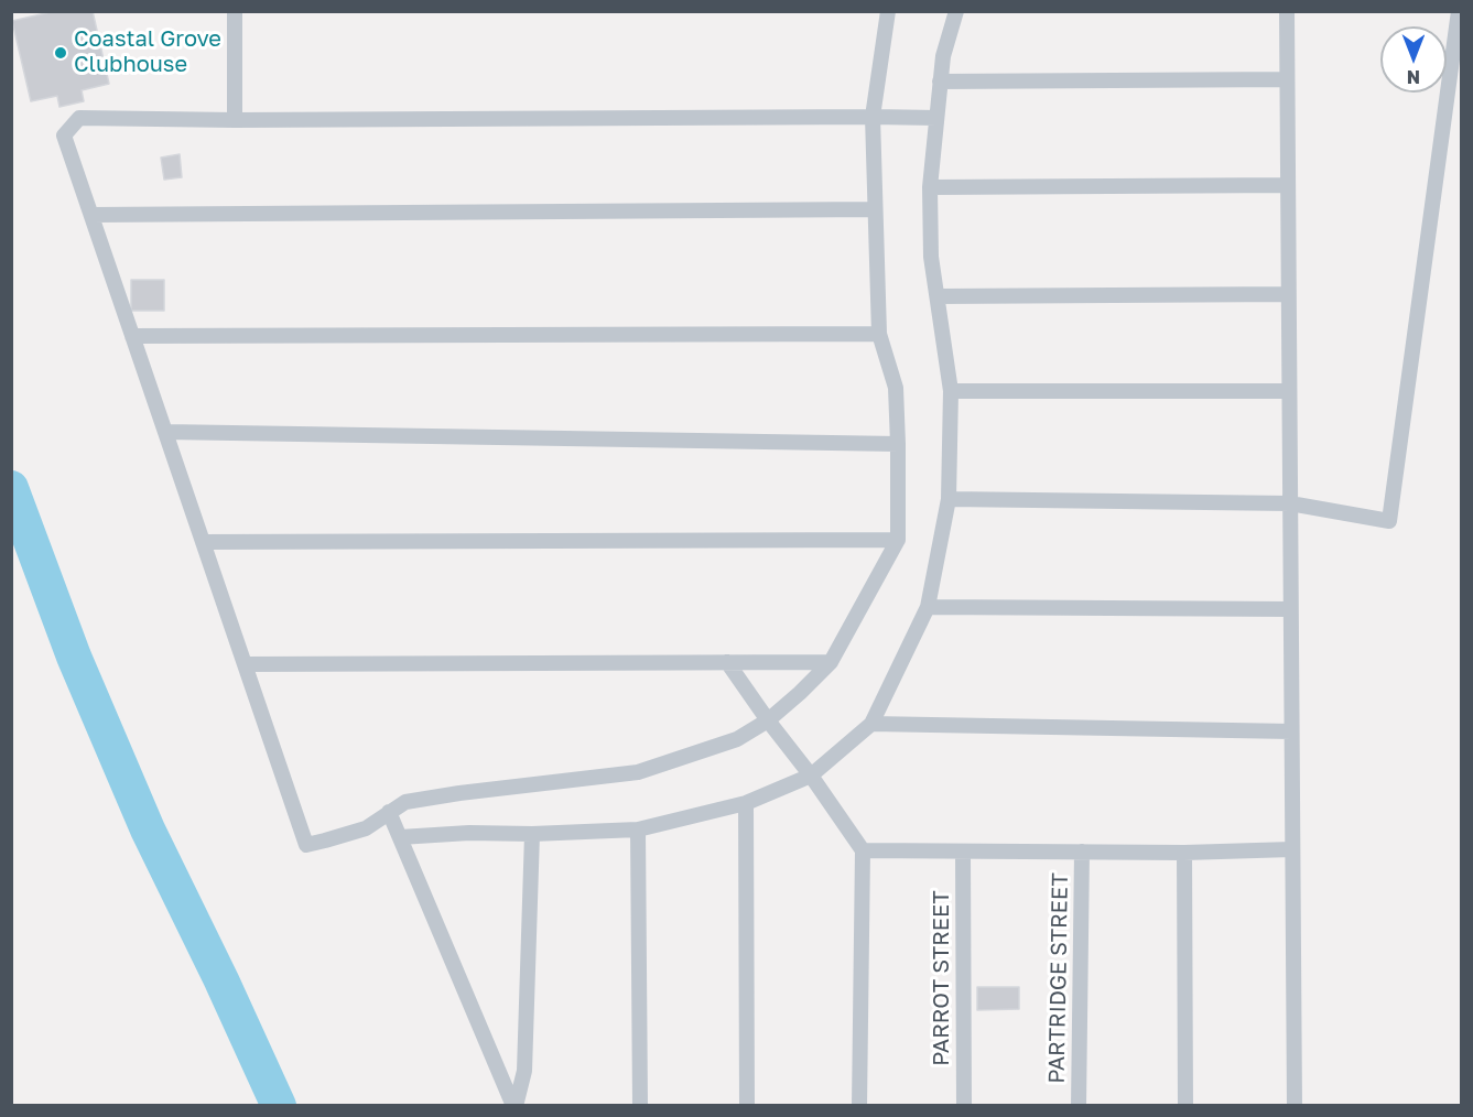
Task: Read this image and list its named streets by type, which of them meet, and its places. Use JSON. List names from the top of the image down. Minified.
{"streets":{"street":["PARROT STREET","PARTRIDGE STREET"]},"places":["Coastal Grove Clubhouse"],"north":"bottom"}
